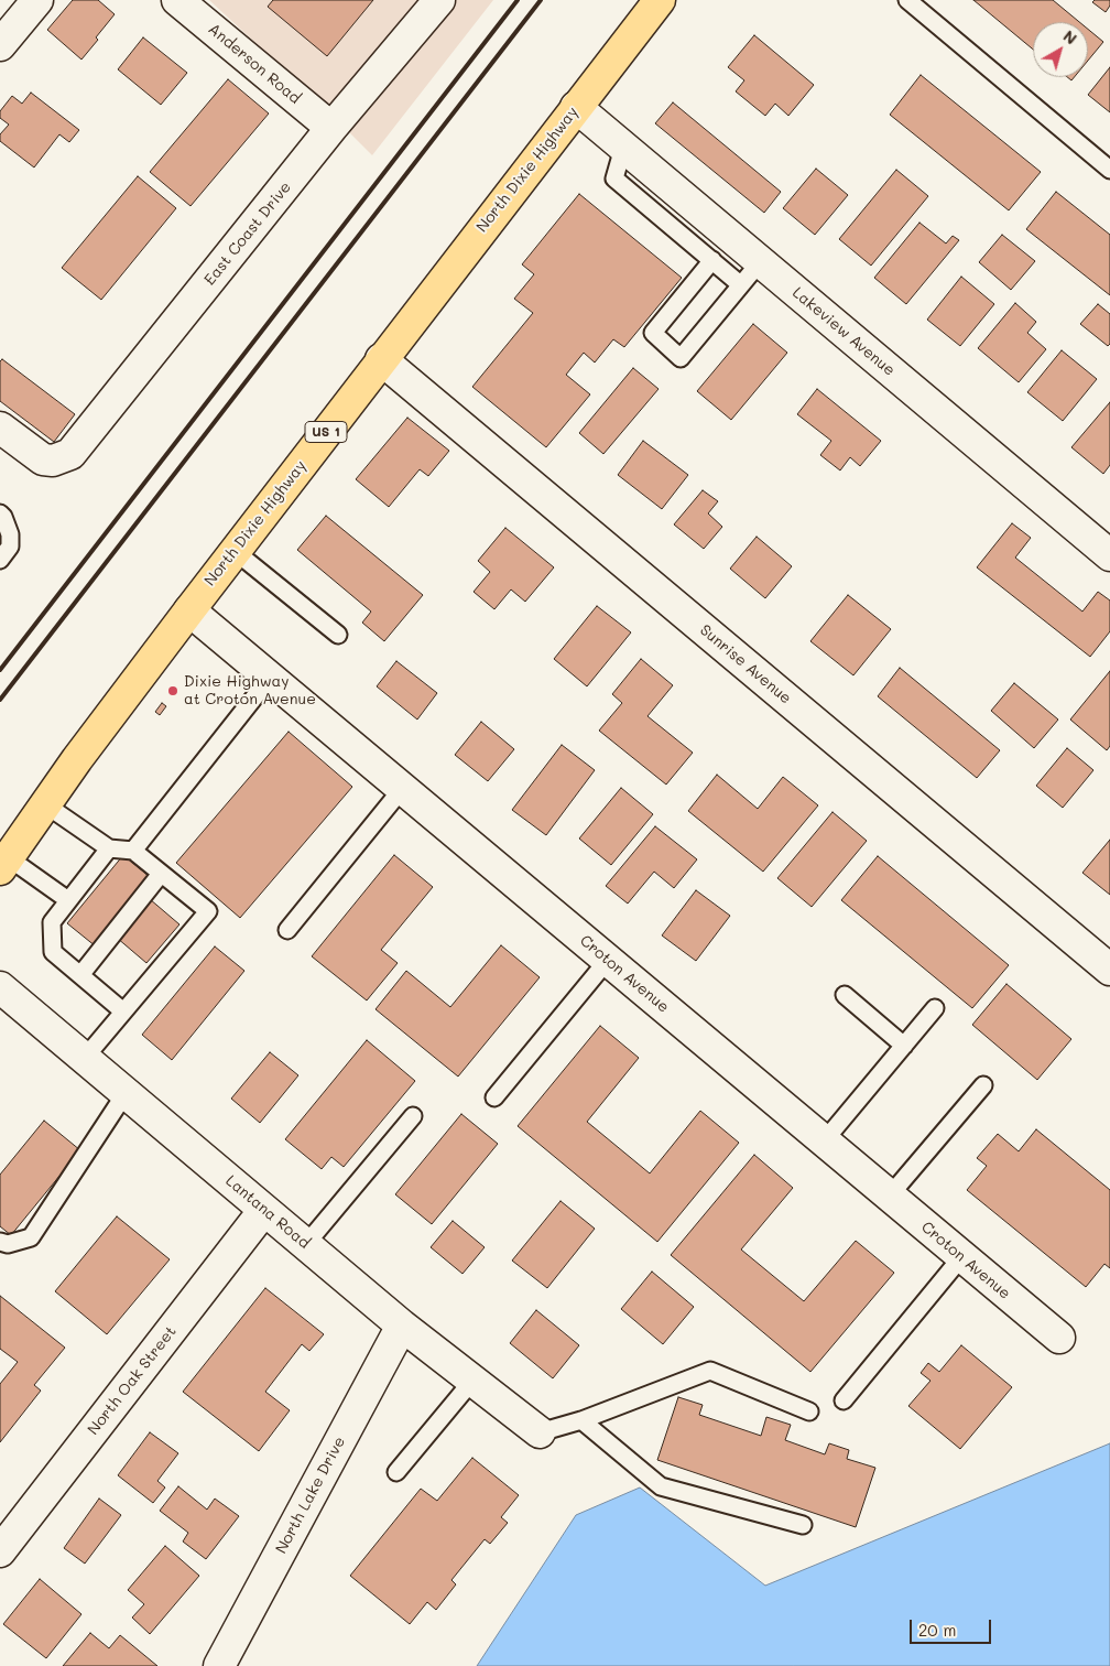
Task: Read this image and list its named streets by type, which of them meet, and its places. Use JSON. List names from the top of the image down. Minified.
{"streets":{"main road":["North Dixie Highway","US 1"],"street":["Anderson Road","East Coast Drive","Lakeview Avenue","Sunrise Avenue","Croton Avenue","Lantana Road","North Oak Street","North Lake Drive"]},"crossings":[["Anderson Road","East Coast Drive"],["North Dixie Highway","Lakeview Avenue"],["North Dixie Highway","Sunrise Avenue"],["North Dixie Highway","Croton Avenue"],["Lantana Road","North Oak Street"],["Lantana Road","North Lake Drive"]],"places":["Dixie Highway at Croton Avenue"],"scale_bar":"20 m","north":"top right"}
